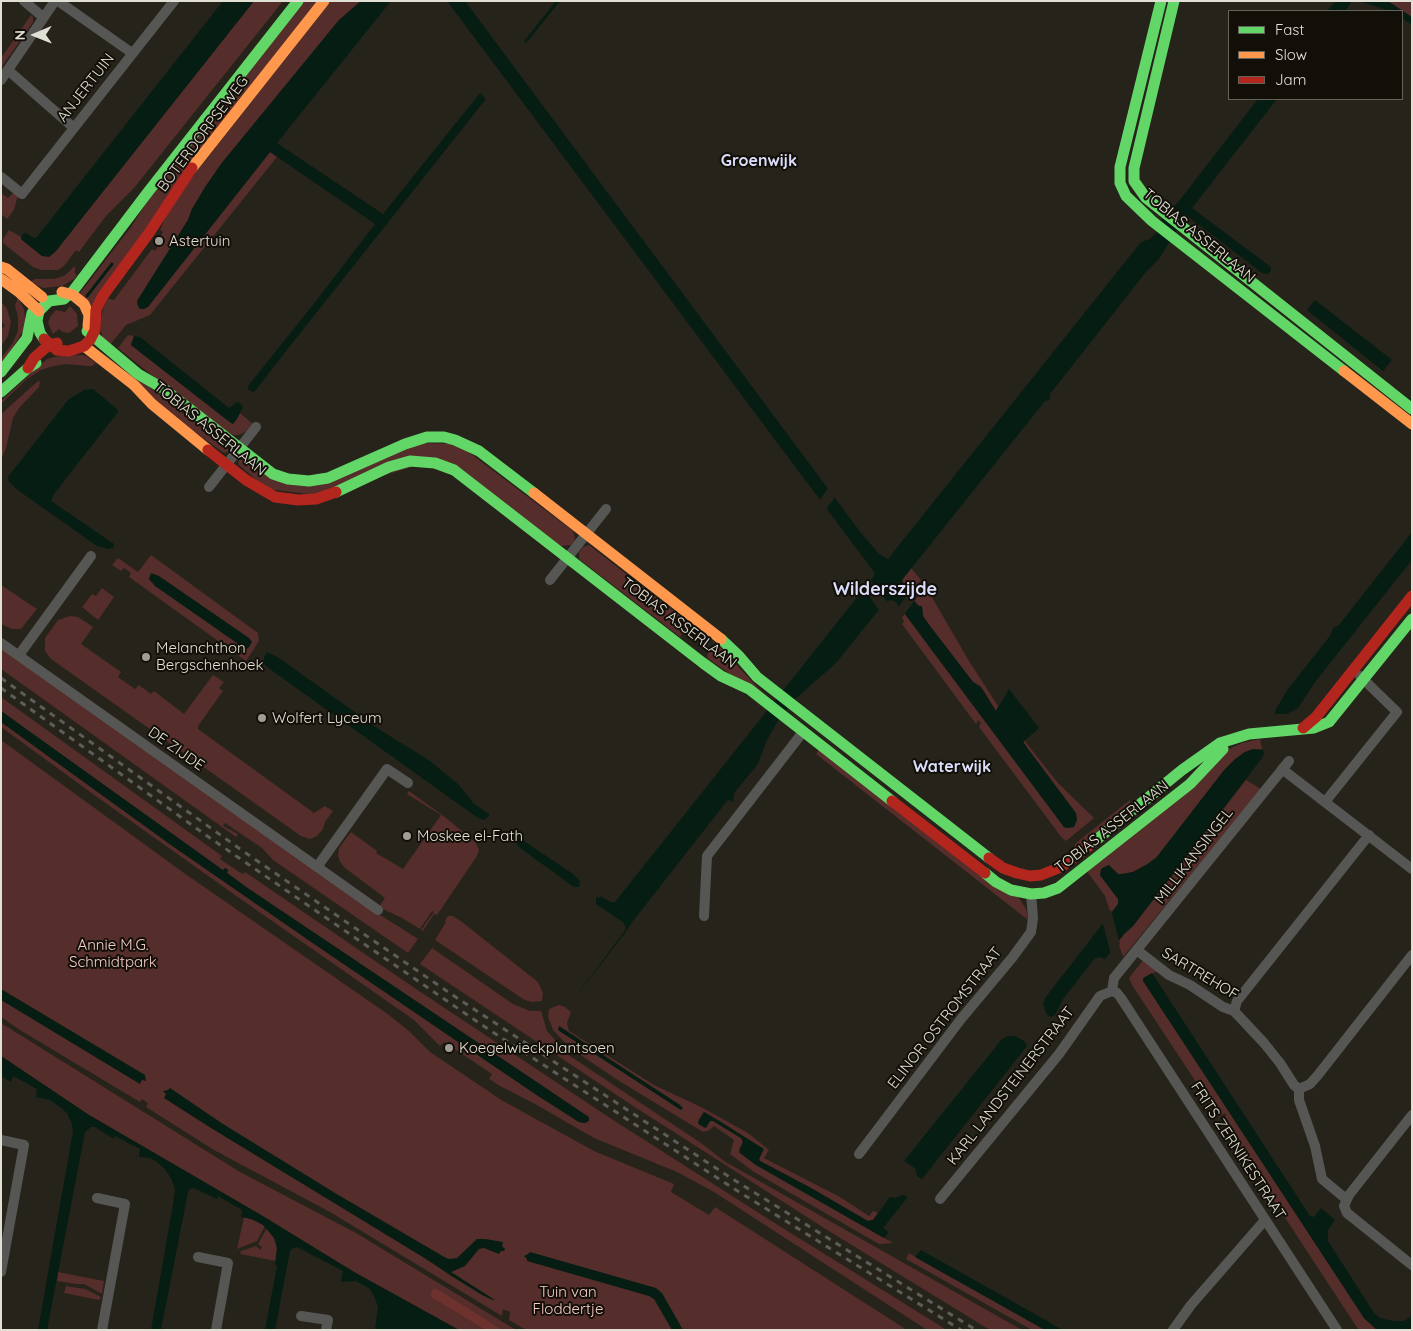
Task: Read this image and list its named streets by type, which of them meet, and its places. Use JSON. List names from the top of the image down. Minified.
{"streets":{"street":["ANJERTUIN","BOTERDORPSEWEG","TOBIAS ASSERLAAN","DE ZIJDE","MILLIKANSINGEL","SARTREHOF","ELINOR OSTROMSTRAAT","KARL LANDSTEINERSTRAAT","FRITS ZERNIKESTRAAT"]},"crossings":[["BOTERDORPSEWEG","TOBIAS ASSERLAAN"],["TOBIAS ASSERLAAN","ELINOR OSTROMSTRAAT"],["MILLIKANSINGEL","SARTREHOF"],["MILLIKANSINGEL","KARL LANDSTEINERSTRAAT"],["KARL LANDSTEINERSTRAAT","FRITS ZERNIKESTRAAT"]],"districts":["Groenwijk","Wilderszijde","Waterwijk"],"parks":["Annie M.G. Schmidtpark","Tuin van Floddertje"],"places":["Astertuin","Melanchthon Bergschenhoek","Wolfert Lyceum","Moskee el-Fath","Koegelwieckplantsoen"],"legend":["Fast","Slow","Jam"],"north":"left"}
